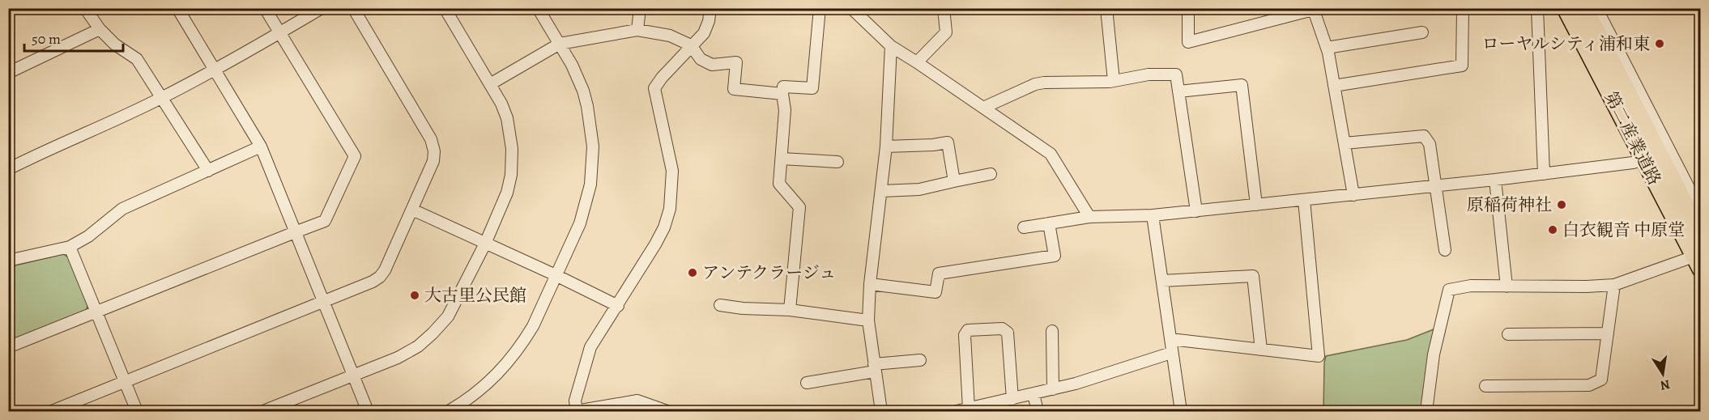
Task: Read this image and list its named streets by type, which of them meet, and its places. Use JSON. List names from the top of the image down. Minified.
{"streets":{"main road":["第二産業道路"]},"places":["ローヤルシティ浦和東","原稲荷神社","白衣観音 中原堂","アンテクラージュ","大古里公民館"],"scale_bar":"50 m","north":"bottom"}
